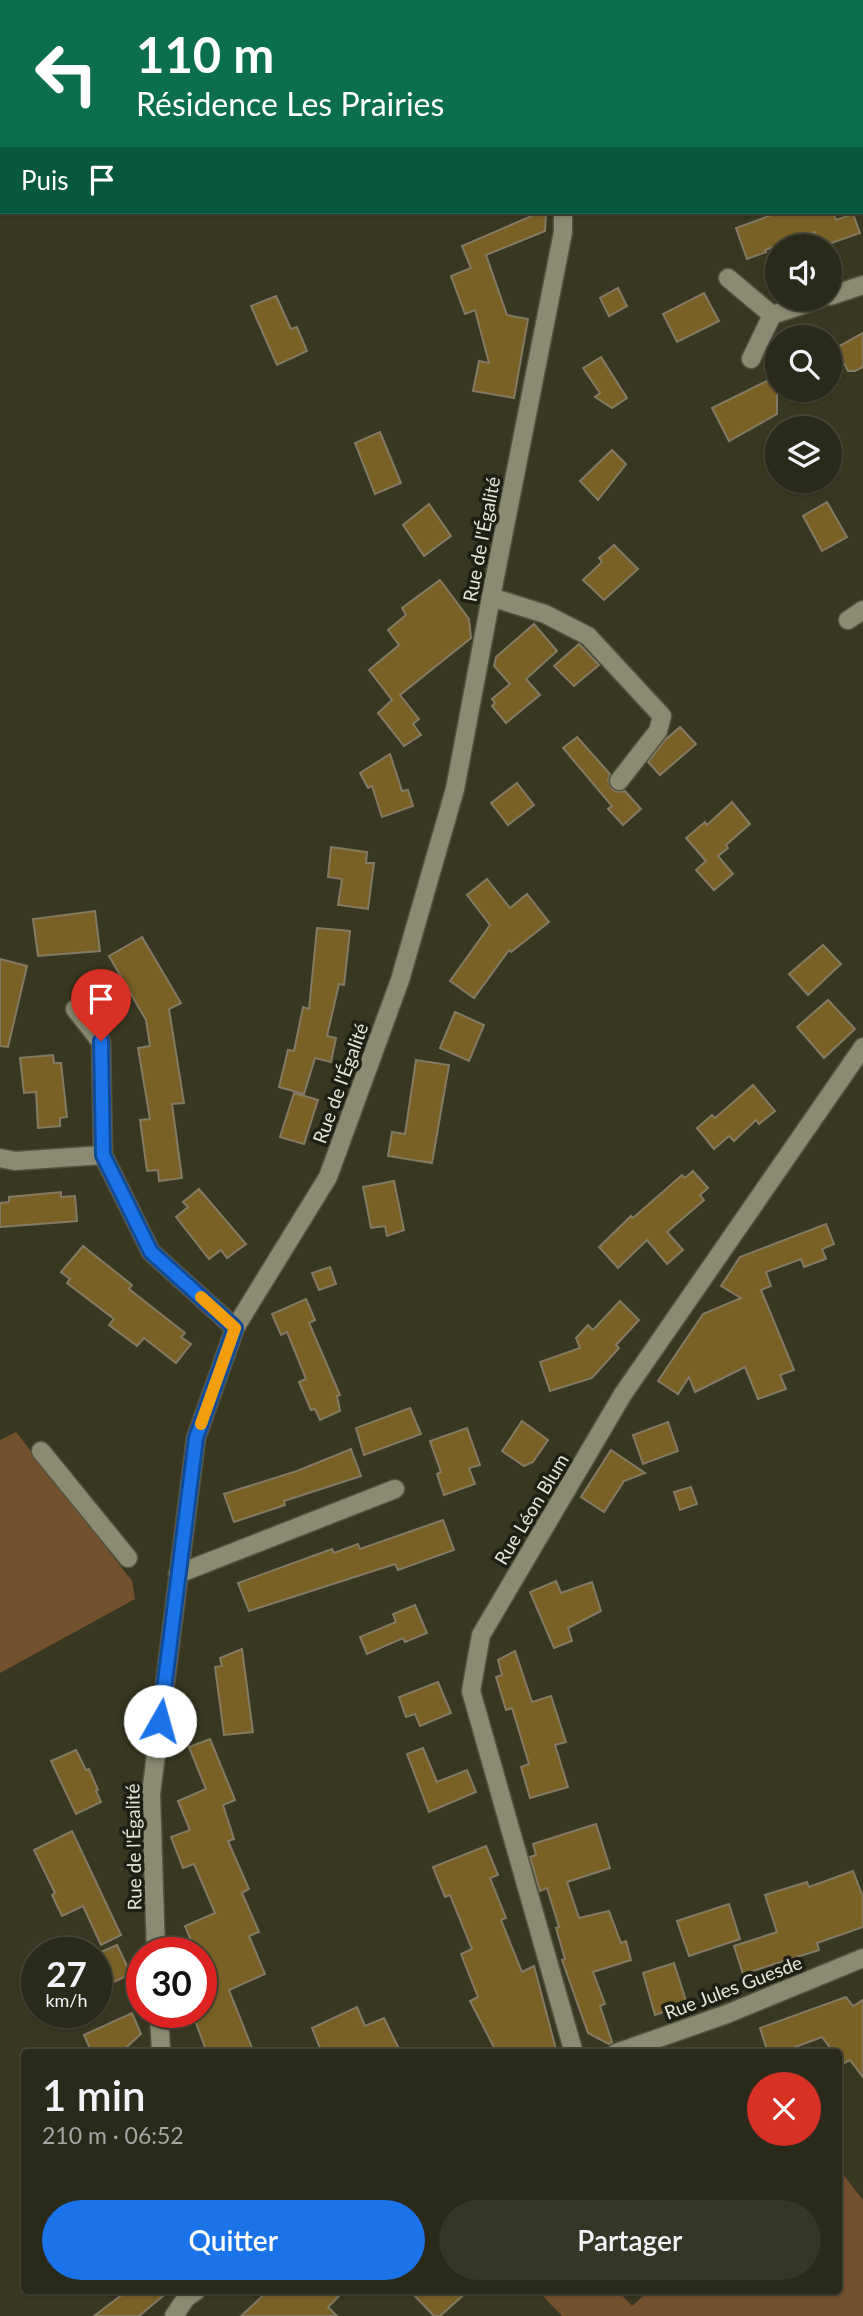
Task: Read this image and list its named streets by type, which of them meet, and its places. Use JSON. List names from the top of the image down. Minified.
{"streets":{"street":["Rue de l'Égalité","Rue Léon Blum","Rue Jules Guesde"]},"page":{"turn":["110 m","Résidence Les Prairies"],"then":"Puis","speed":"27 km/h","limit":"30","heading":["1 min","210 m · 06:52"],"buttons":["Quitter","Partager"]}}
